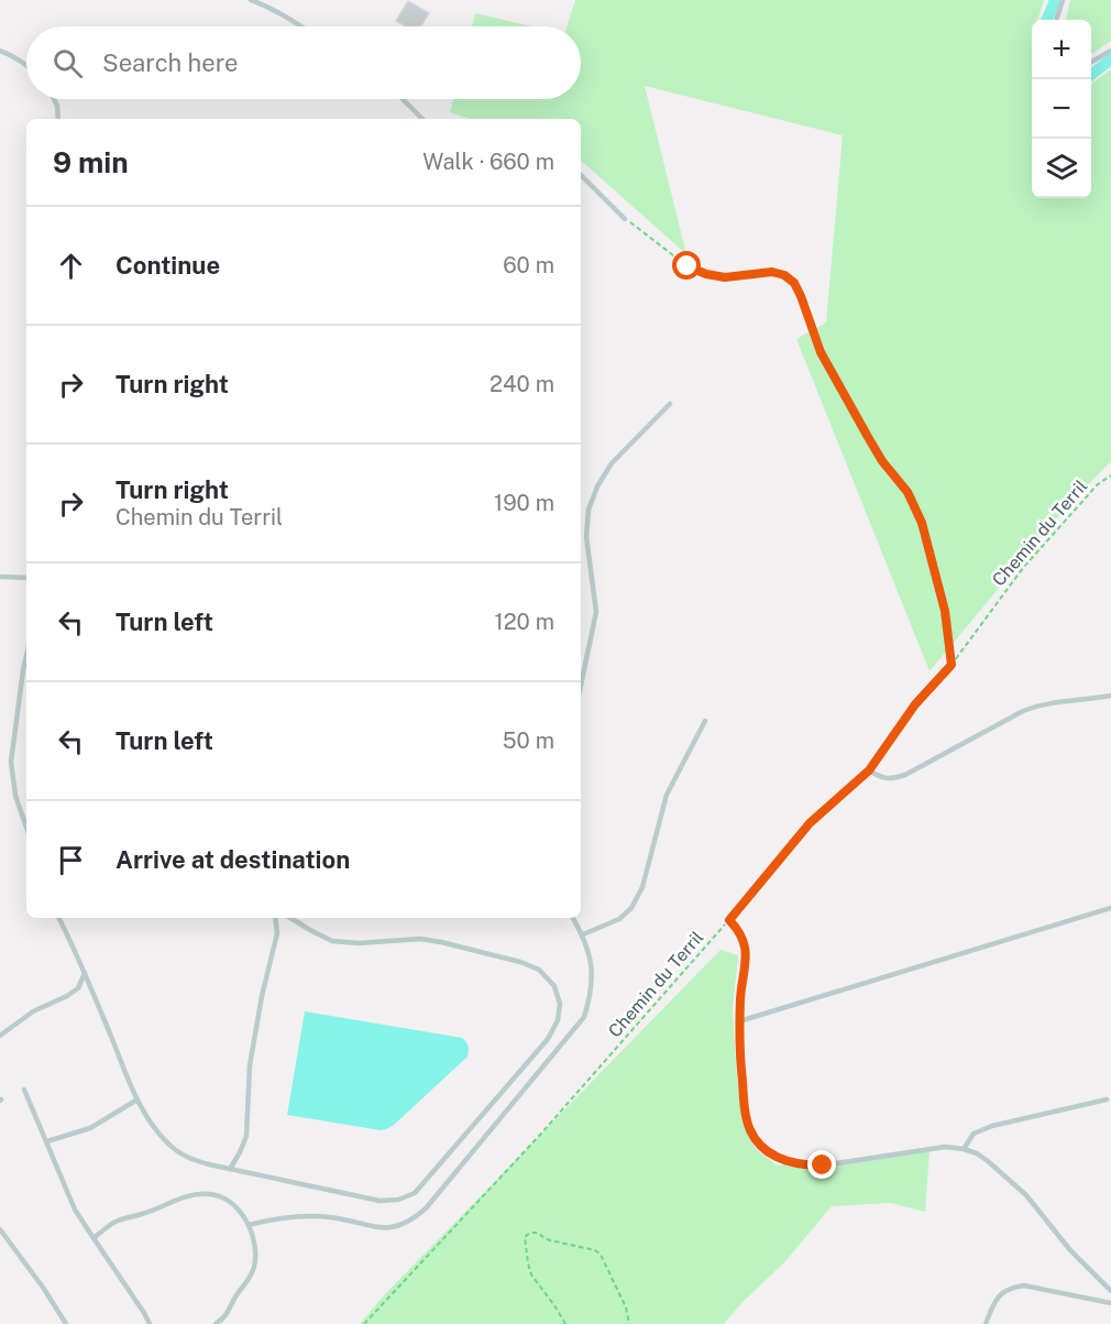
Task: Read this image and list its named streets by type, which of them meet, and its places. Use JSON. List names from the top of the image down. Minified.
{"streets":{"path":["Chemin du Terril"]},"page":{"map_buttons":["+","−"],"search":"Search here","heading":["9 min","Walk · 660 m"],"list":[["Continue","60 m"],["Turn right","240 m"],["Turn right","Chemin du Terril","190 m"],["Turn left","120 m"],["Turn left","50 m"],"Arrive at destination"]}}
